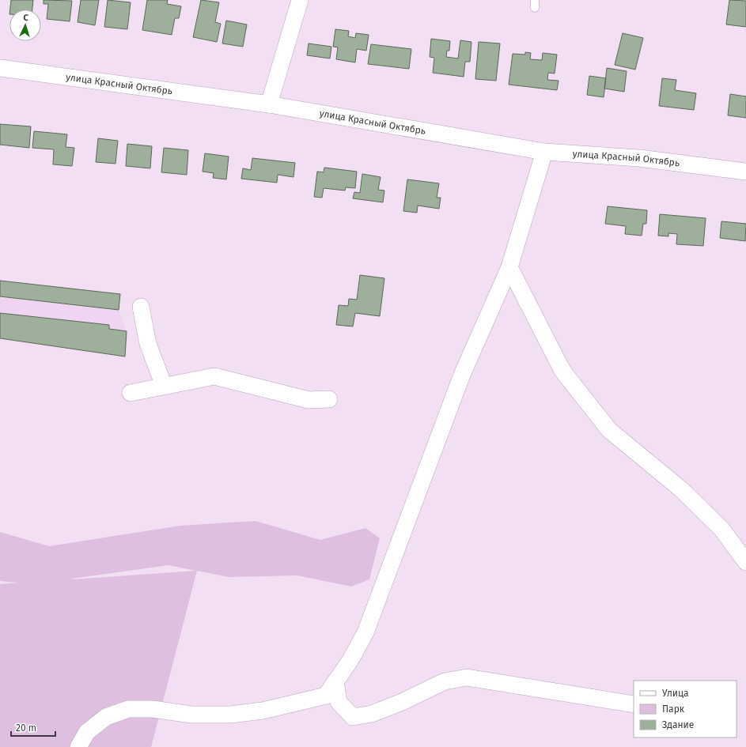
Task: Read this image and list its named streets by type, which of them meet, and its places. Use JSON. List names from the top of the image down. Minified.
{"streets":{"street":["улица Красный Октябрь"]},"legend":["Улица","Парк","Здание"],"scale_bar":"20 m","north":"top"}
